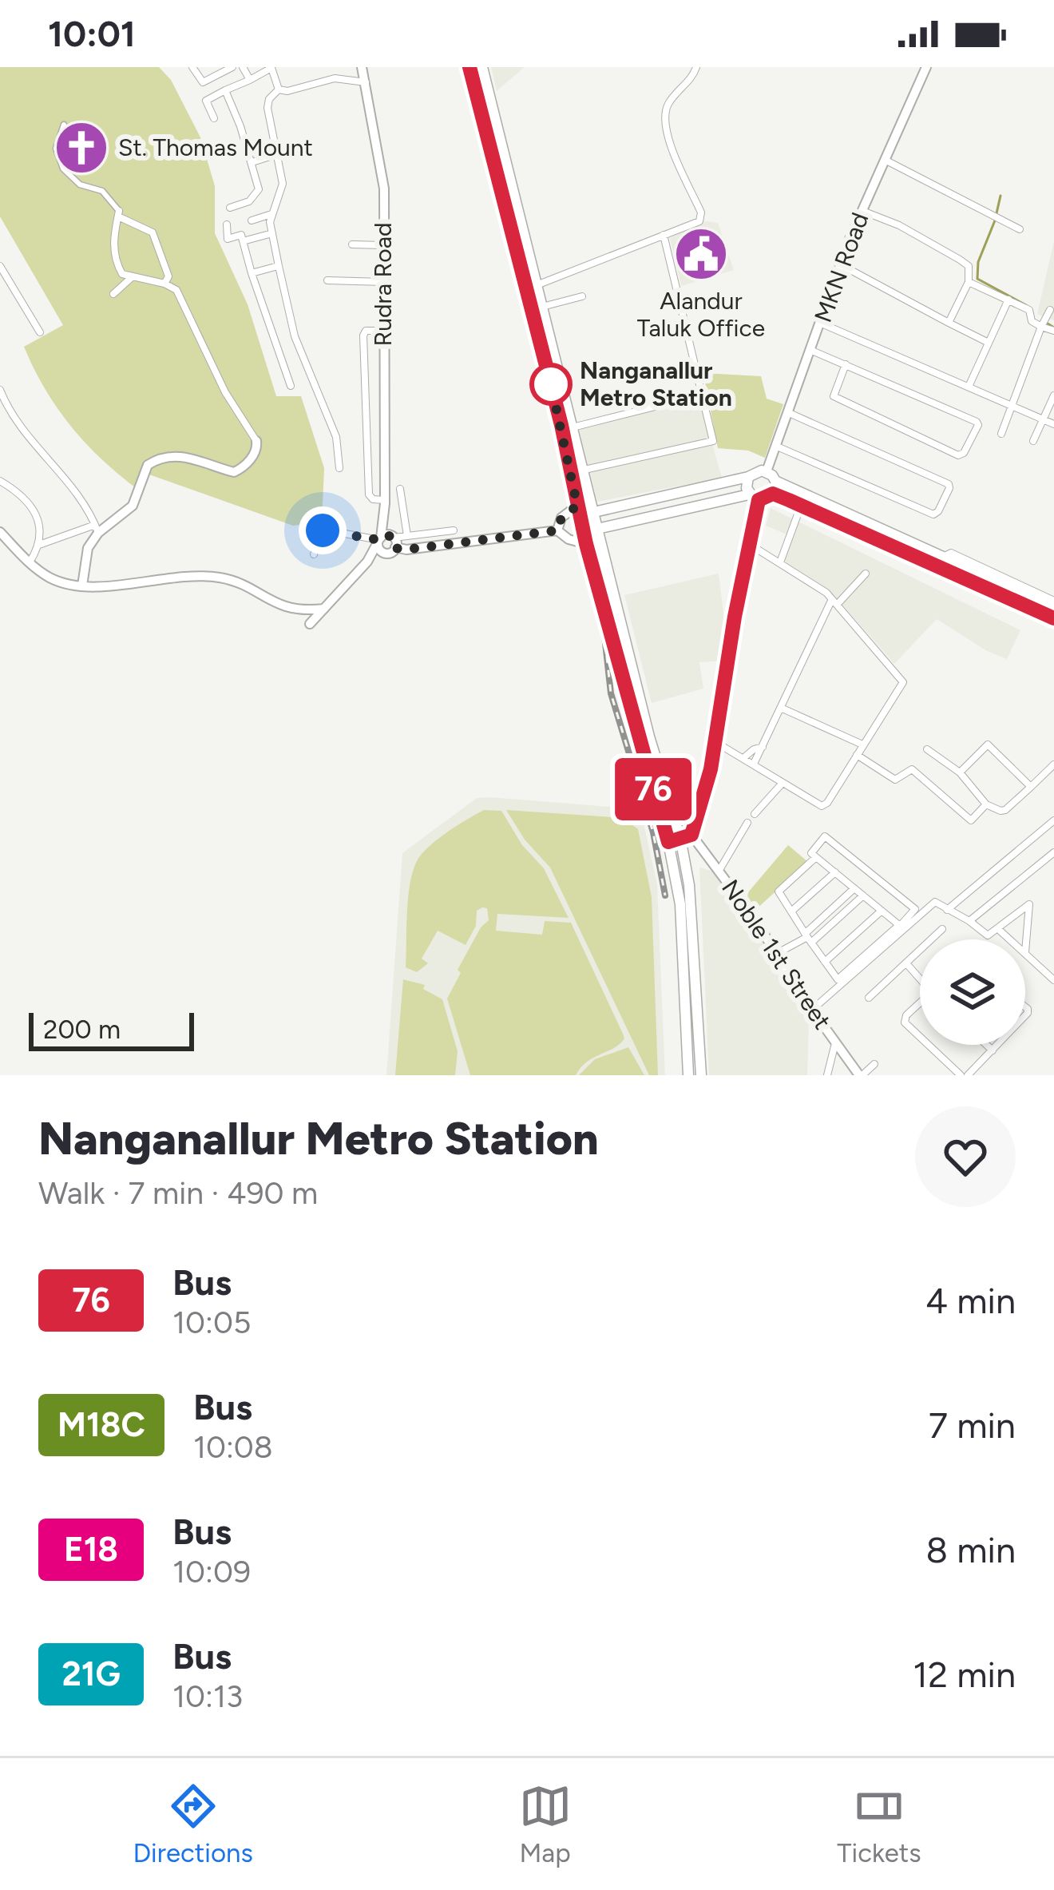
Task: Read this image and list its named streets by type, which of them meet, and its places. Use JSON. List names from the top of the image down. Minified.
{"streets":{"street":["MKN Road","Rudra Road","Noble 1st Street"]},"places":{"church":["St. Thomas Mount"],"public building":["Alandur Taluk Office"],"other":["Nanganallur Metro Station"]},"lines":["bus line 76"],"scale_bar":"200 m","page":{"status":"10:01","on_map":"76","scale":"200 m","heading":["Nanganallur Metro Station","Walk · 7 min · 490 m"],"list":[{"mark":"76","name":"Bus","note":"10:05","value":"4 min"},{"mark":"M18C","name":"Bus","note":"10:08","value":"7 min"},{"mark":"E18","name":"Bus","note":"10:09","value":"8 min"},{"mark":"21G","name":"Bus","note":"10:13","value":"12 min"}],"tabs":["Directions","Map","Tickets"]}}
